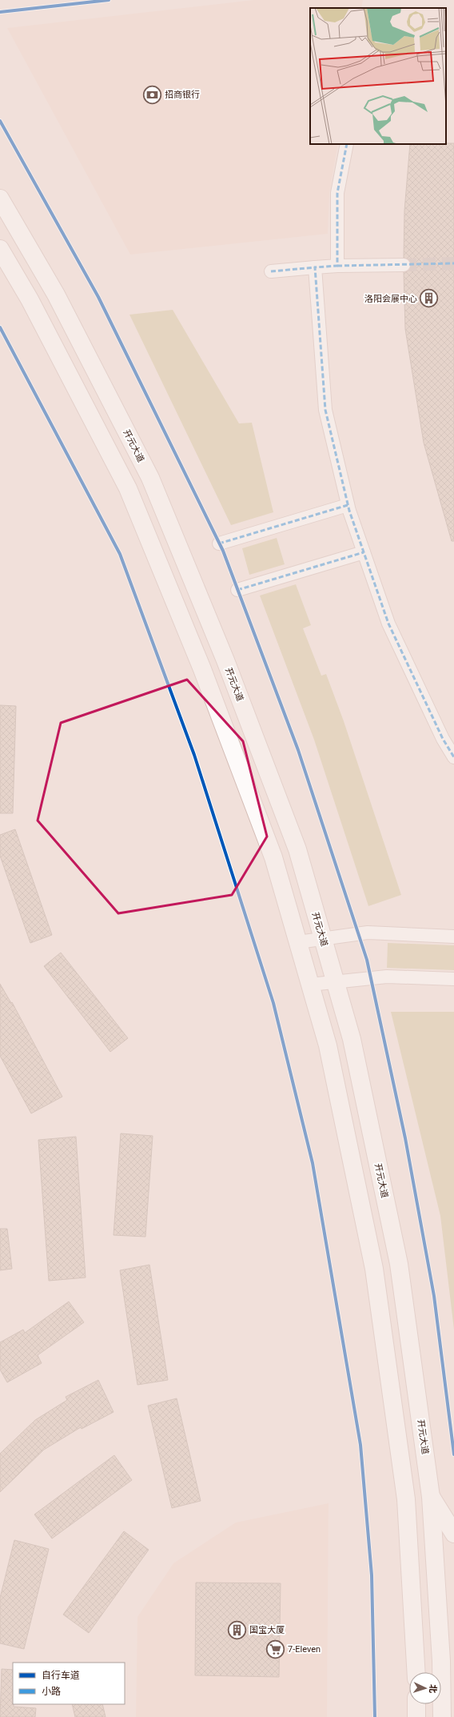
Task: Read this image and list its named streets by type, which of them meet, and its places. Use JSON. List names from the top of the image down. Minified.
{"streets":{"main road":["开元大道"]},"places":{"bank":["招商银行"],"building":["洛阳会展中心","国宝大厦"],"supermarket":["7-Eleven"]},"legend":["自行车道","小路"],"north":"right"}
